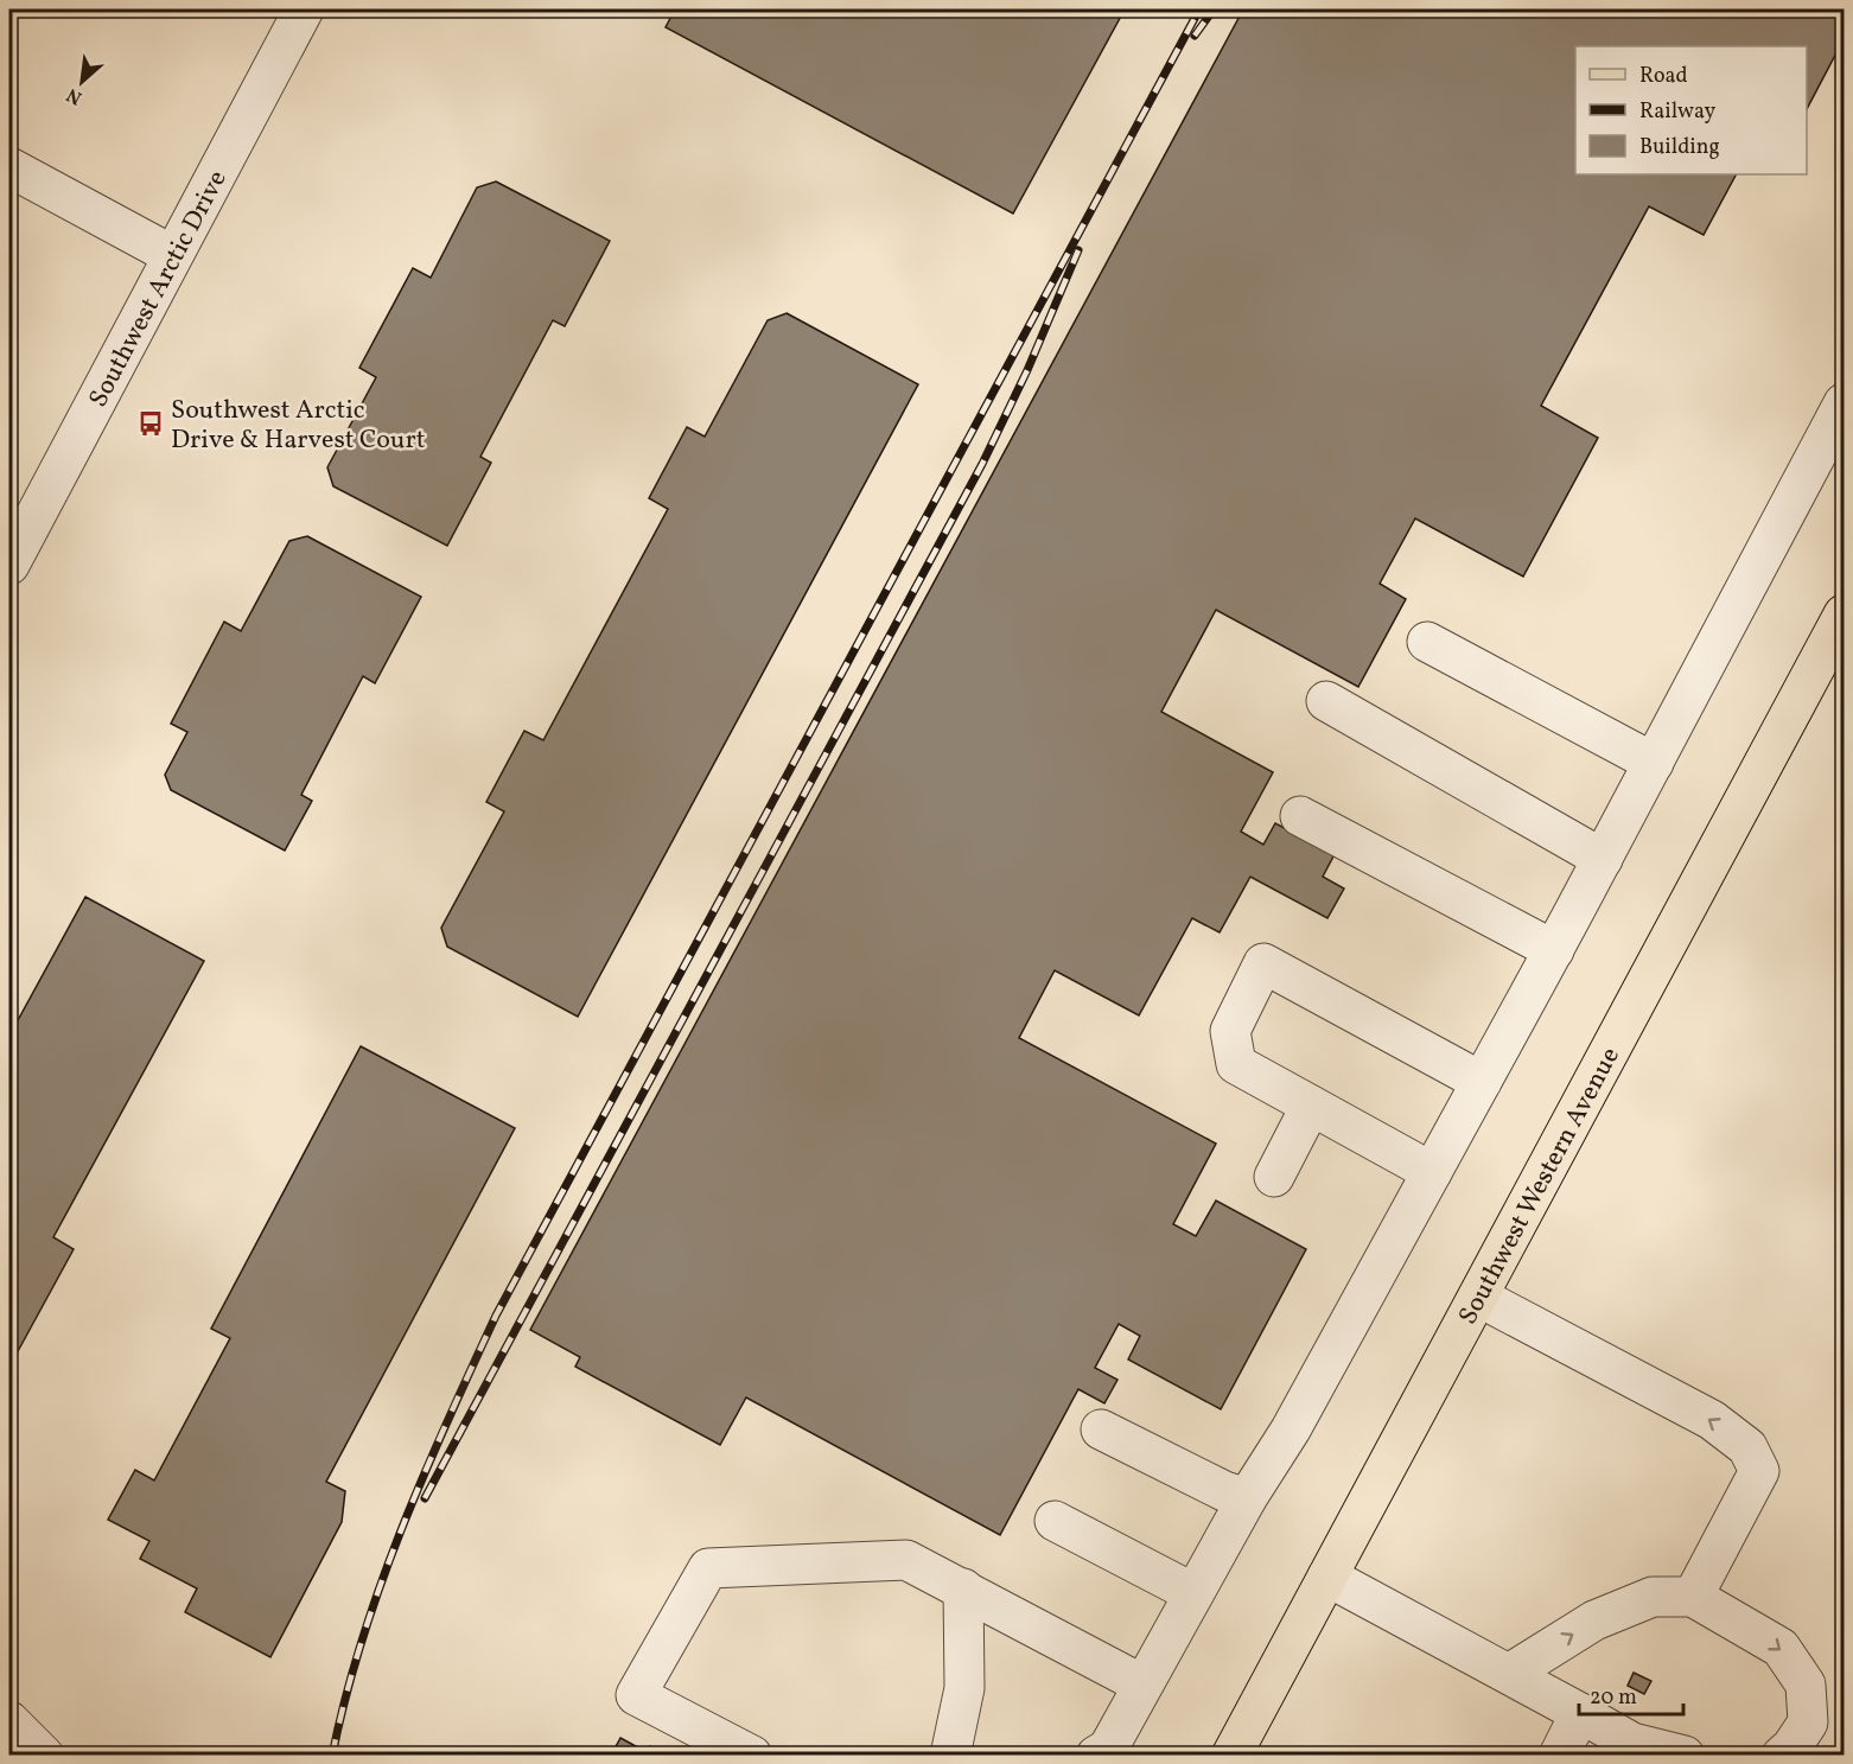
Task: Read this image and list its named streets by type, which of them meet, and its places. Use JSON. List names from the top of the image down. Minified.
{"streets":{"main road":["Southwest Western Avenue"],"street":["Southwest Arctic Drive"]},"places":{"bus stop":["Southwest Arctic Drive & Harvest Court"]},"legend":["Road","Railway","Building"],"scale_bar":"20 m","north":"bottom left"}
